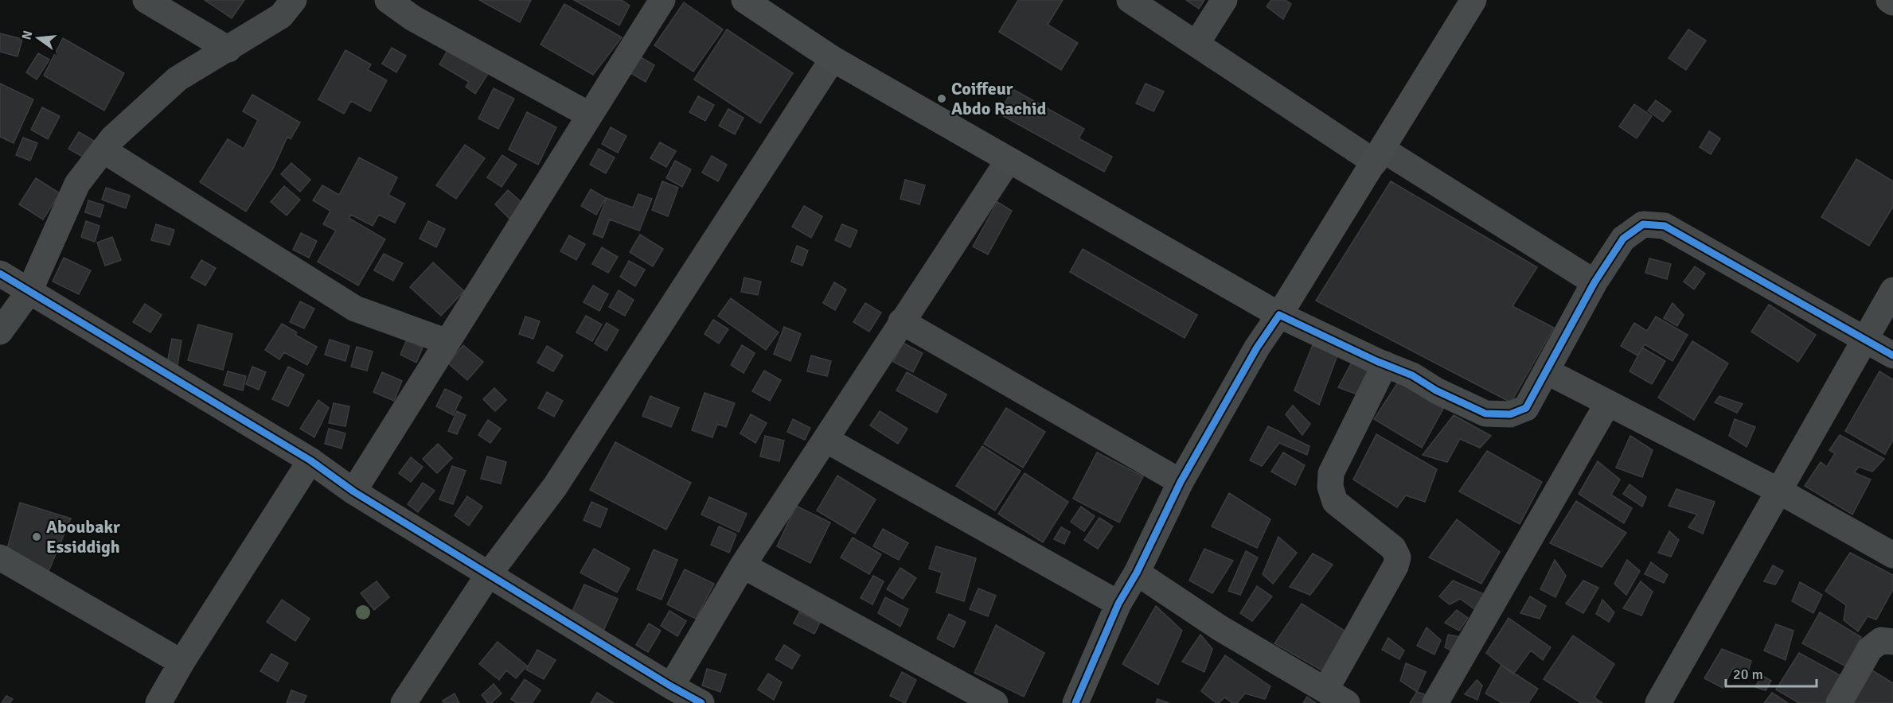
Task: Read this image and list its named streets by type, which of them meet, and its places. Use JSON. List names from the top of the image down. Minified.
{"places":["Coiffeur Abdo Rachid","Aboubakr Essiddigh"],"scale_bar":"20 m","north":"left"}
